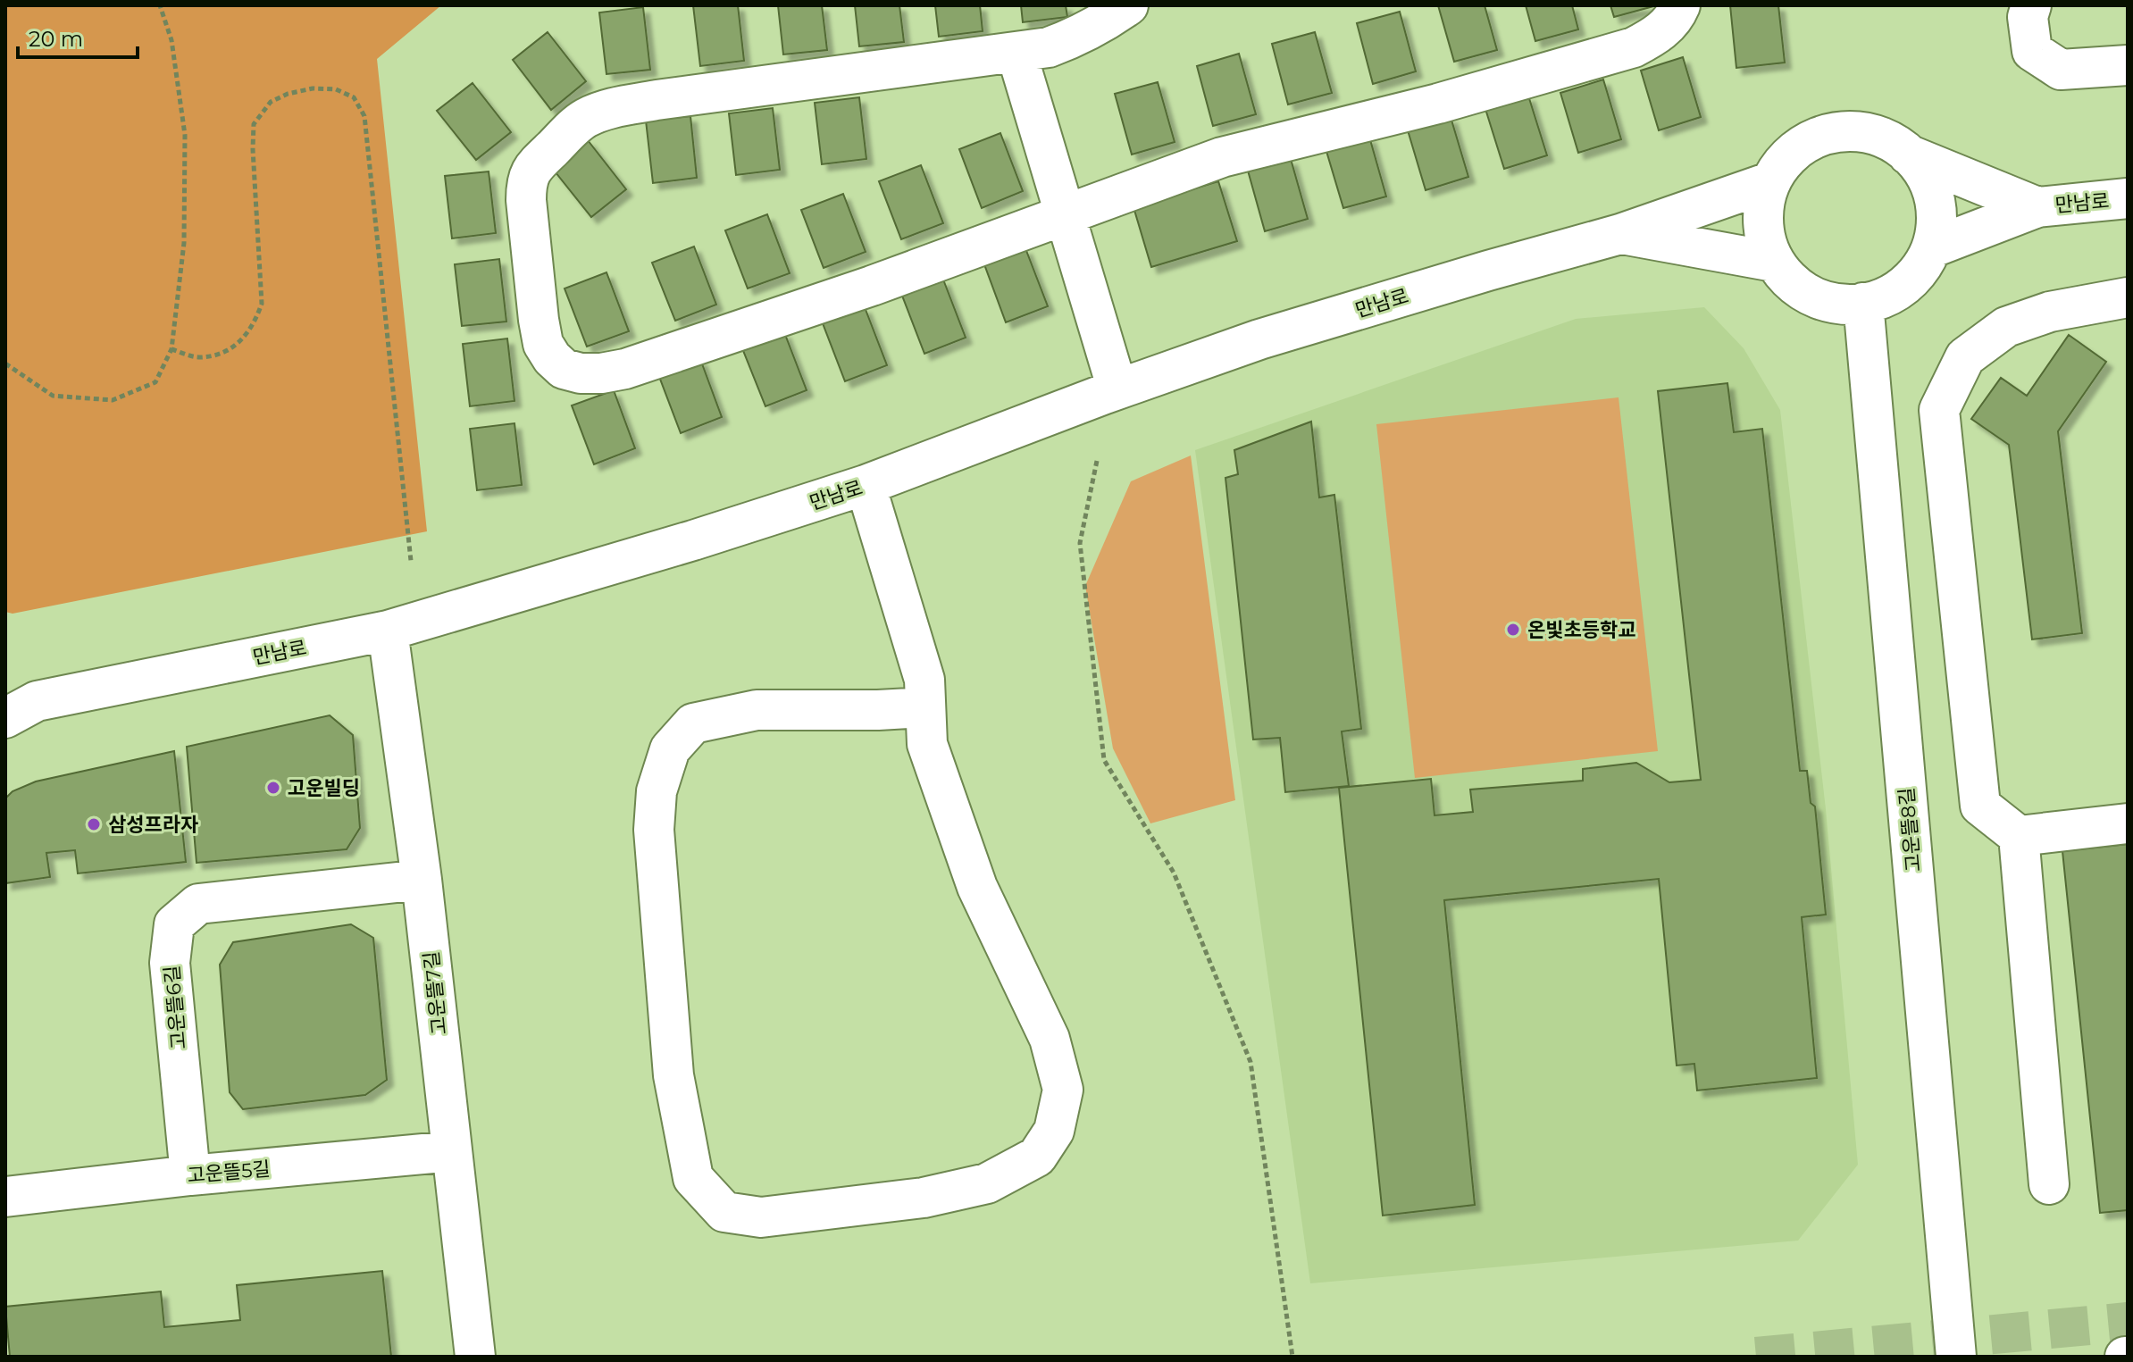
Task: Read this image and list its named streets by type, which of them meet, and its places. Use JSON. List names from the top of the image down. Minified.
{"streets":{"street":["만남로","고운뜰8길","고운뜰7길","고운뜰6길","고운뜰5길"]},"crossings":[["만남로","고운뜰8길"],["만남로","고운뜰7길"],["고운뜰7길","고운뜰6길"],["고운뜰7길","고운뜰5길"],["고운뜰6길","고운뜰5길"]],"places":["온빛초등학교","고운빌딩","삼성프라자"],"scale_bar":"20 m"}
